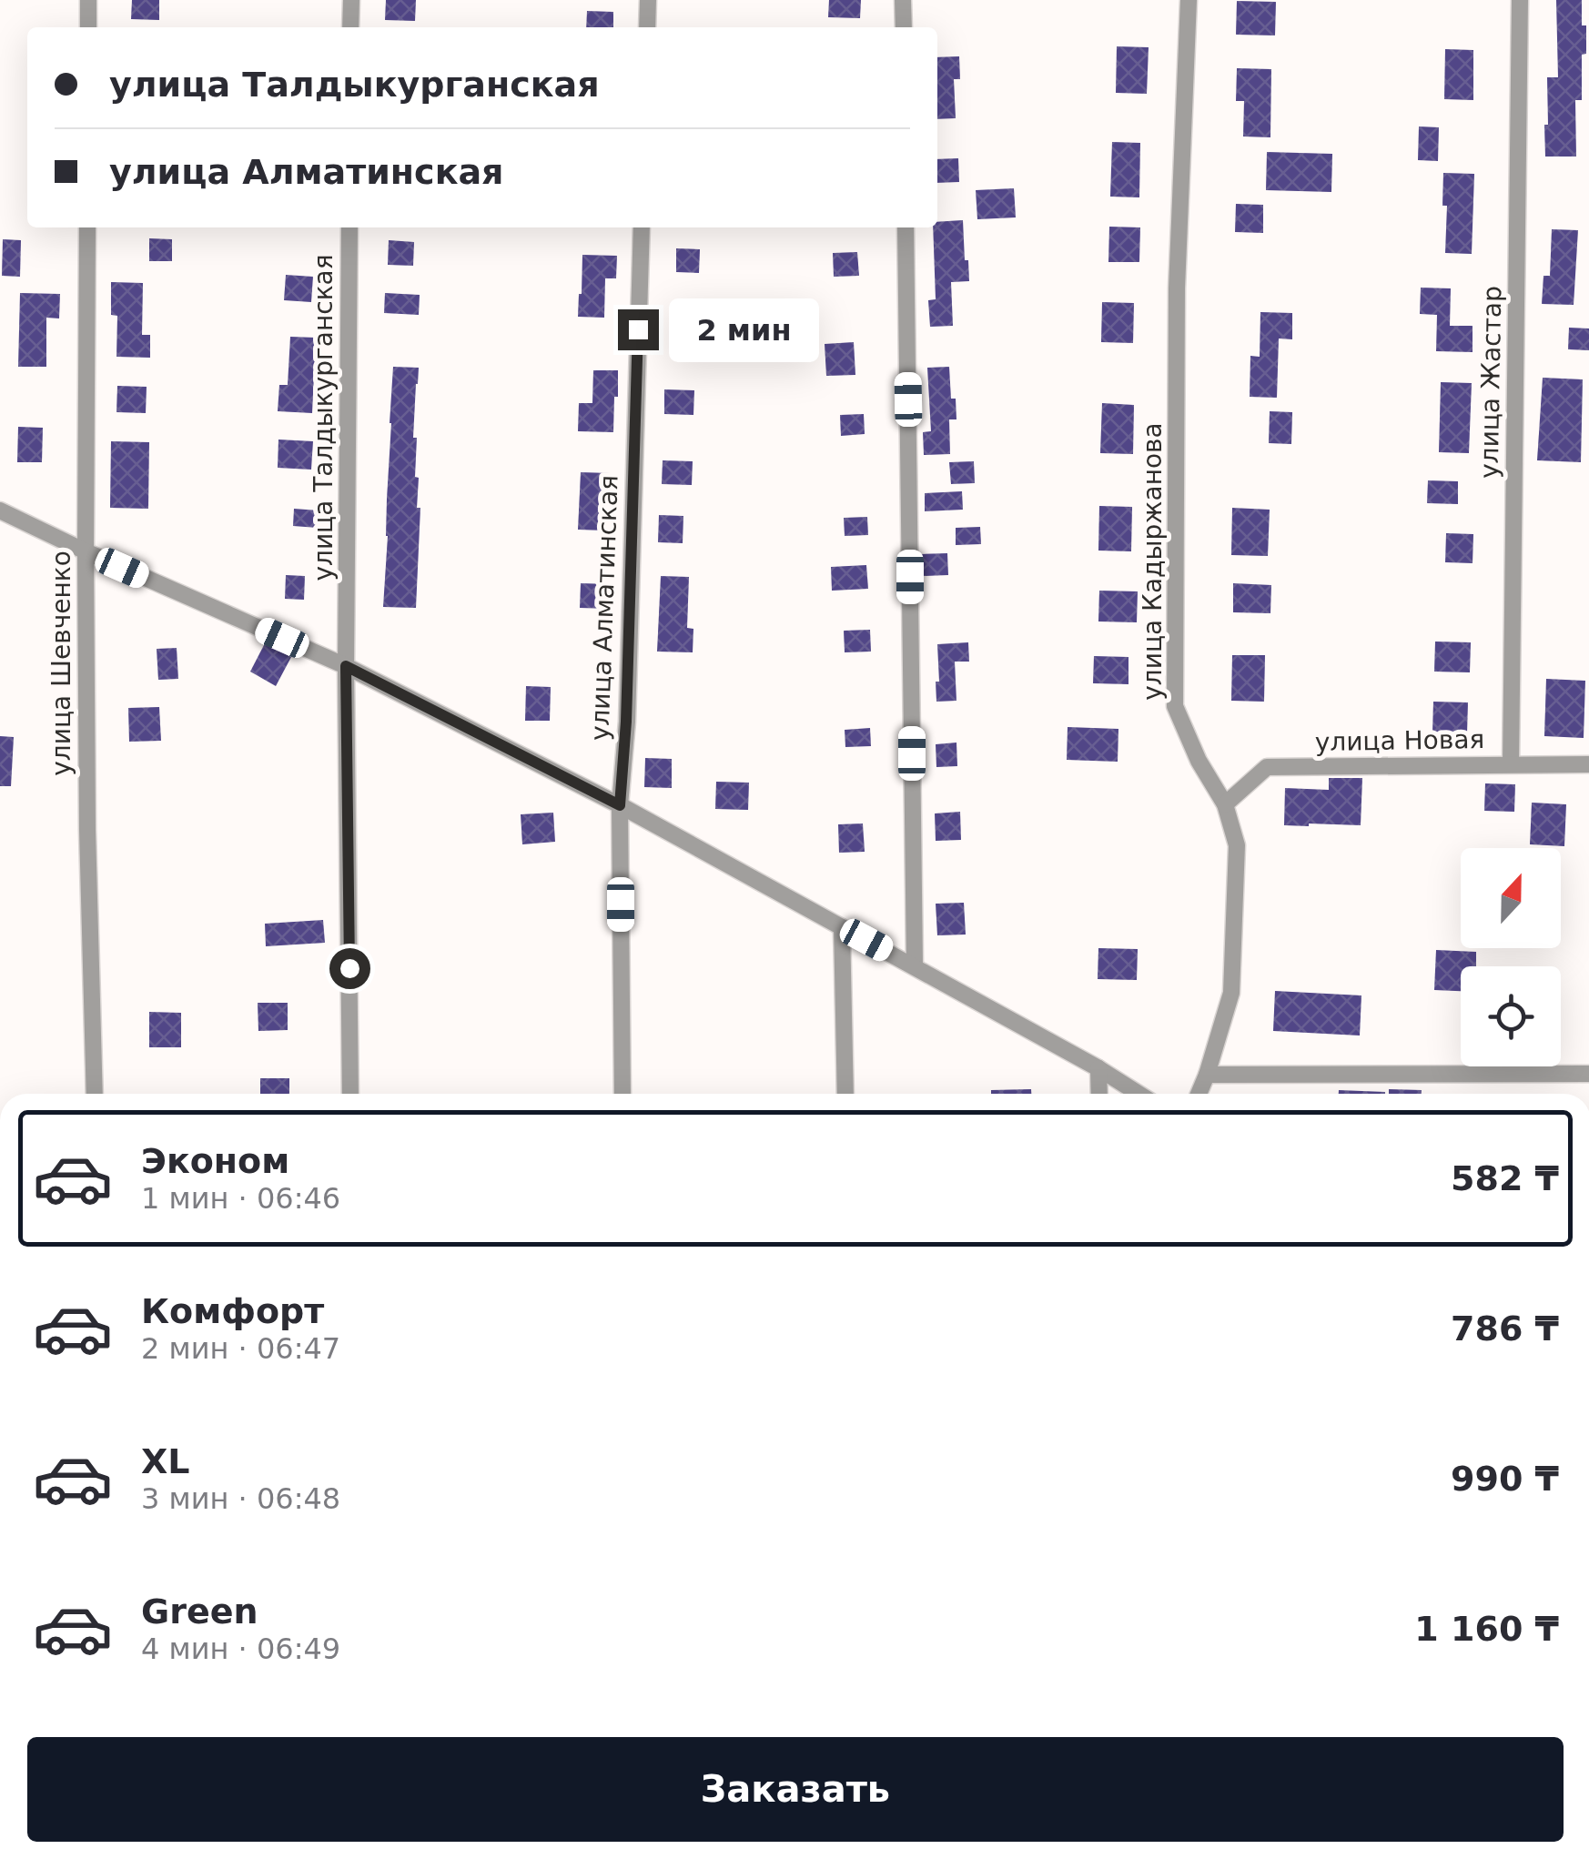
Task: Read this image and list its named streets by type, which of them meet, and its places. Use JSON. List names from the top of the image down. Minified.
{"streets":{"street":["улица Жастар","улица Талдыкурганская","улица Кадыржанова","улица Алматинская","улица Шевченко","улица Новая"]},"crossings":[["улица Жастар","улица Новая"],["улица Кадыржанова","улица Новая"]],"north":"top","page":{"banner":["улица Талдыкурганская","улица Алматинская"],"bubble":"2 мин","list":[{"name":"Эконом","note":"1 мин · 06:46","value":"582 ₸"},{"name":"Комфорт","note":"2 мин · 06:47","value":"786 ₸"},{"name":"XL","note":"3 мин · 06:48","value":"990 ₸"},{"name":"Green","note":"4 мин · 06:49","value":"1 160 ₸"}],"buttons":"Заказать"}}
